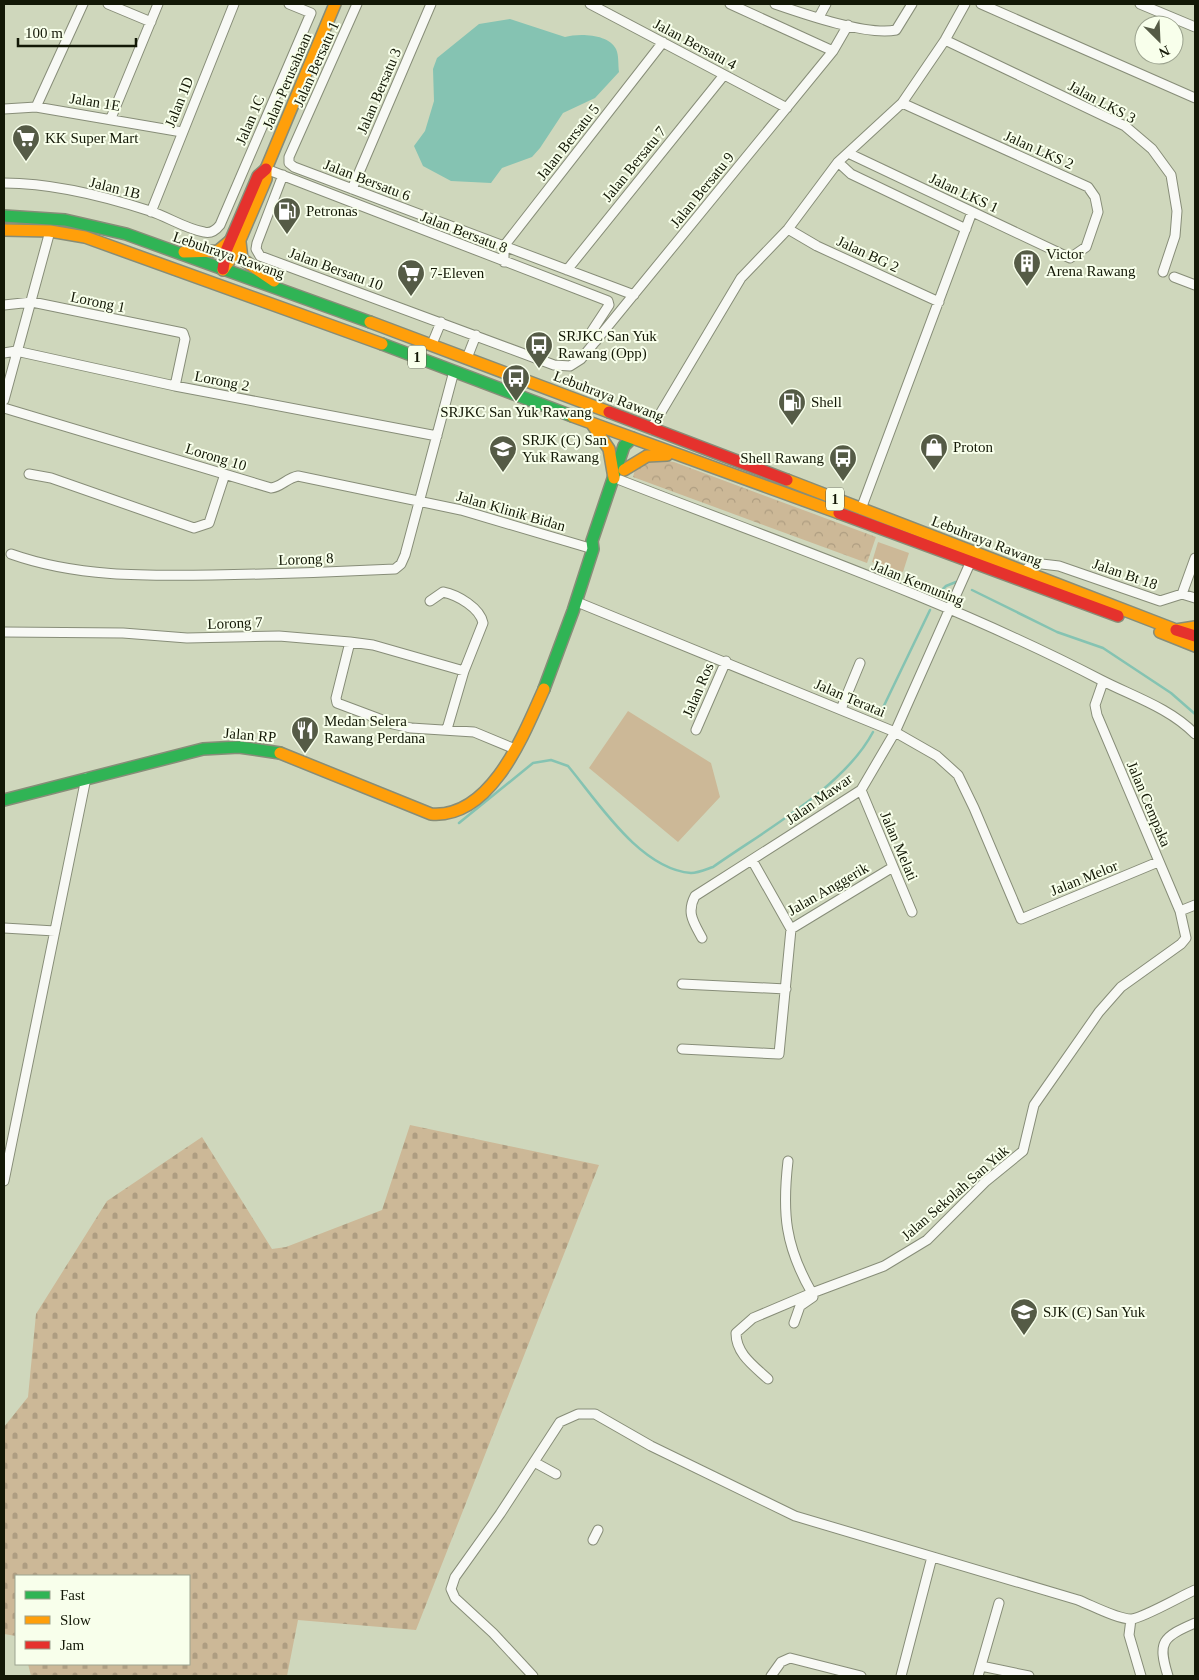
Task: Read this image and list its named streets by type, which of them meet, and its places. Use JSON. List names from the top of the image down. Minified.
{"streets":{"main road":["Jalan Perusahaan","Lebuhraya Rawang","1","Jalan RP"],"street":["Jalan Bersatu 4","Jalan Bersatu 1","Jalan Bersatu 3","Jalan 1E","Jalan 1D","Jalan LKS 3","Jalan 1C","Jalan Bersatu 5","Jalan LKS 2","Jalan Bersatu 7","Jalan Bersatu 6","Jalan 1B","Jalan Bersatu 9","Jalan LKS 1","Jalan Bersatu 8","Jalan BG 2","Jalan Bersatu 10","Lorong 1","Lorong 2","Lorong 10","Jalan Klinik Bidan","Lorong 8","Jalan Bt 18","Jalan Kemuning","Lorong 7","Jalan Ros","Jalan Teratai","Jalan Mawar","Jalan Cempaka","Jalan Melati","Jalan Melor","Jalan Anggerik","Jalan Sekolah San Yuk"]},"crossings":[["Jalan Bersatu 4","Jalan Bersatu 5"],["Jalan Bersatu 4","Jalan Bersatu 7"],["Jalan Bersatu 4","Jalan Bersatu 9"],["Jalan Bersatu 1","Jalan Bersatu 6"],["Jalan Perusahaan","Jalan Bersatu 8"],["Jalan Perusahaan","Lebuhraya Rawang"],["Jalan Bersatu 3","Jalan Bersatu 6"],["Jalan 1E","Jalan 1D"],["Jalan 1D","Jalan 1B"],["Jalan 1C","Jalan 1B"],["Jalan Bersatu 5","Jalan Bersatu 6"],["Jalan LKS 2","Jalan LKS 1"],["Jalan Bersatu 7","Jalan Bersatu 6"],["Jalan Bersatu 6","Jalan Bersatu 9"],["Jalan Bersatu 9","Jalan Bersatu 8"],["Jalan Bersatu 9","Jalan Bersatu 10"],["Jalan Bersatu 8","Jalan Bersatu 10"],["Lebuhraya Rawang","Lorong 8"],["Lebuhraya Rawang","Jalan Bt 18"],["Lebuhraya Rawang","Jalan Mawar"],["Lorong 1","Lorong 2"],["Lorong 2","Lorong 8"],["Lorong 10","Jalan Klinik Bidan"],["Lorong 10","Lorong 8"],["Jalan Klinik Bidan","Lorong 8"],["Jalan Kemuning","Jalan Mawar"],["Jalan Kemuning","Jalan Cempaka"],["Jalan Ros","Jalan Teratai"],["Jalan Teratai","Jalan Mawar"],["Jalan Teratai","Jalan Melor"],["Jalan Mawar","Jalan Melati"],["Jalan Mawar","Jalan Anggerik"],["Jalan Cempaka","Jalan Melor"],["Jalan Cempaka","Jalan Sekolah San Yuk"],["Jalan Melati","Jalan Anggerik"]],"places":{"supermarket":["KK Super Mart","7-Eleven"],"fuel station":["Petronas","Shell"],"building":["Victor Arena Rawang"],"bus stop":["SRJKC San Yuk Rawang (Opp)","SRJKC San Yuk Rawang","Shell Rawang"],"shop":["Proton"],"school or university":["SRJK (C) San Yuk Rawang","SJK (C) San Yuk"],"restaurant":["Medan Selera Rawang Perdana"]},"legend":["Fast","Slow","Jam"],"scale_bar":"100 m","north":"bottom right"}
